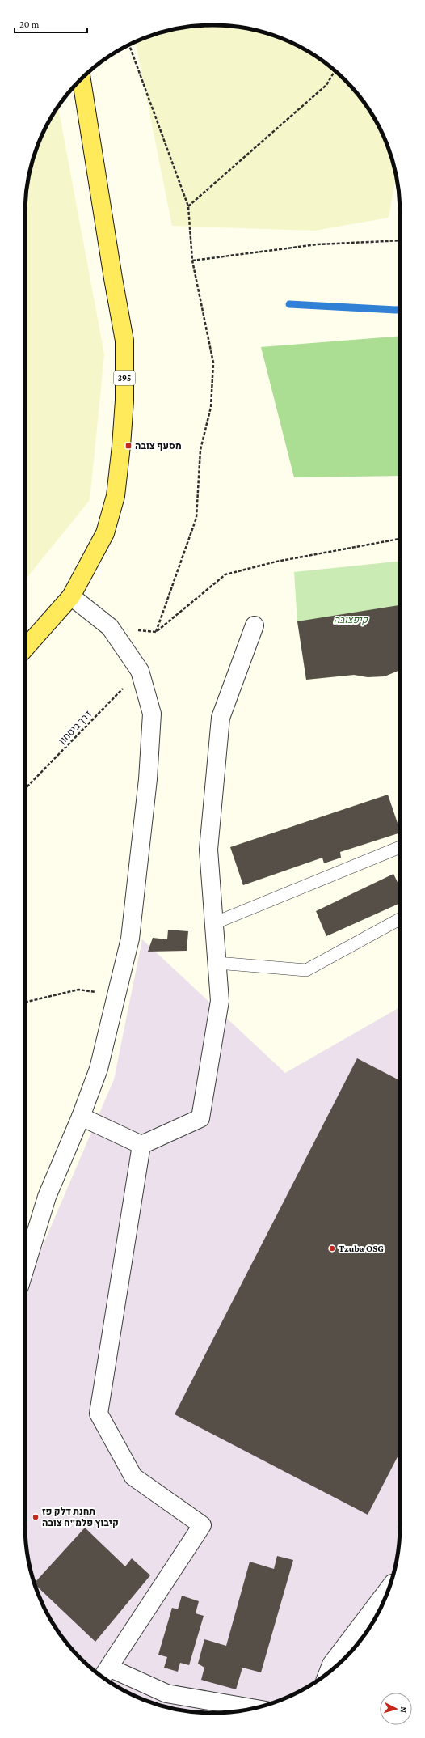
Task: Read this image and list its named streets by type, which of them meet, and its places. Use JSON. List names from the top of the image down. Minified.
{"streets":{"main road":["395"],"path":["דרך ביטחון"]},"parks":["קיפצובה"],"places":{"transit":["מסעף צובה"],"other":["Tzuba OSG","תחנת דלק פז קיבוץ פלמ\"ח צובה"]},"scale_bar":"20 m","north":"right"}
